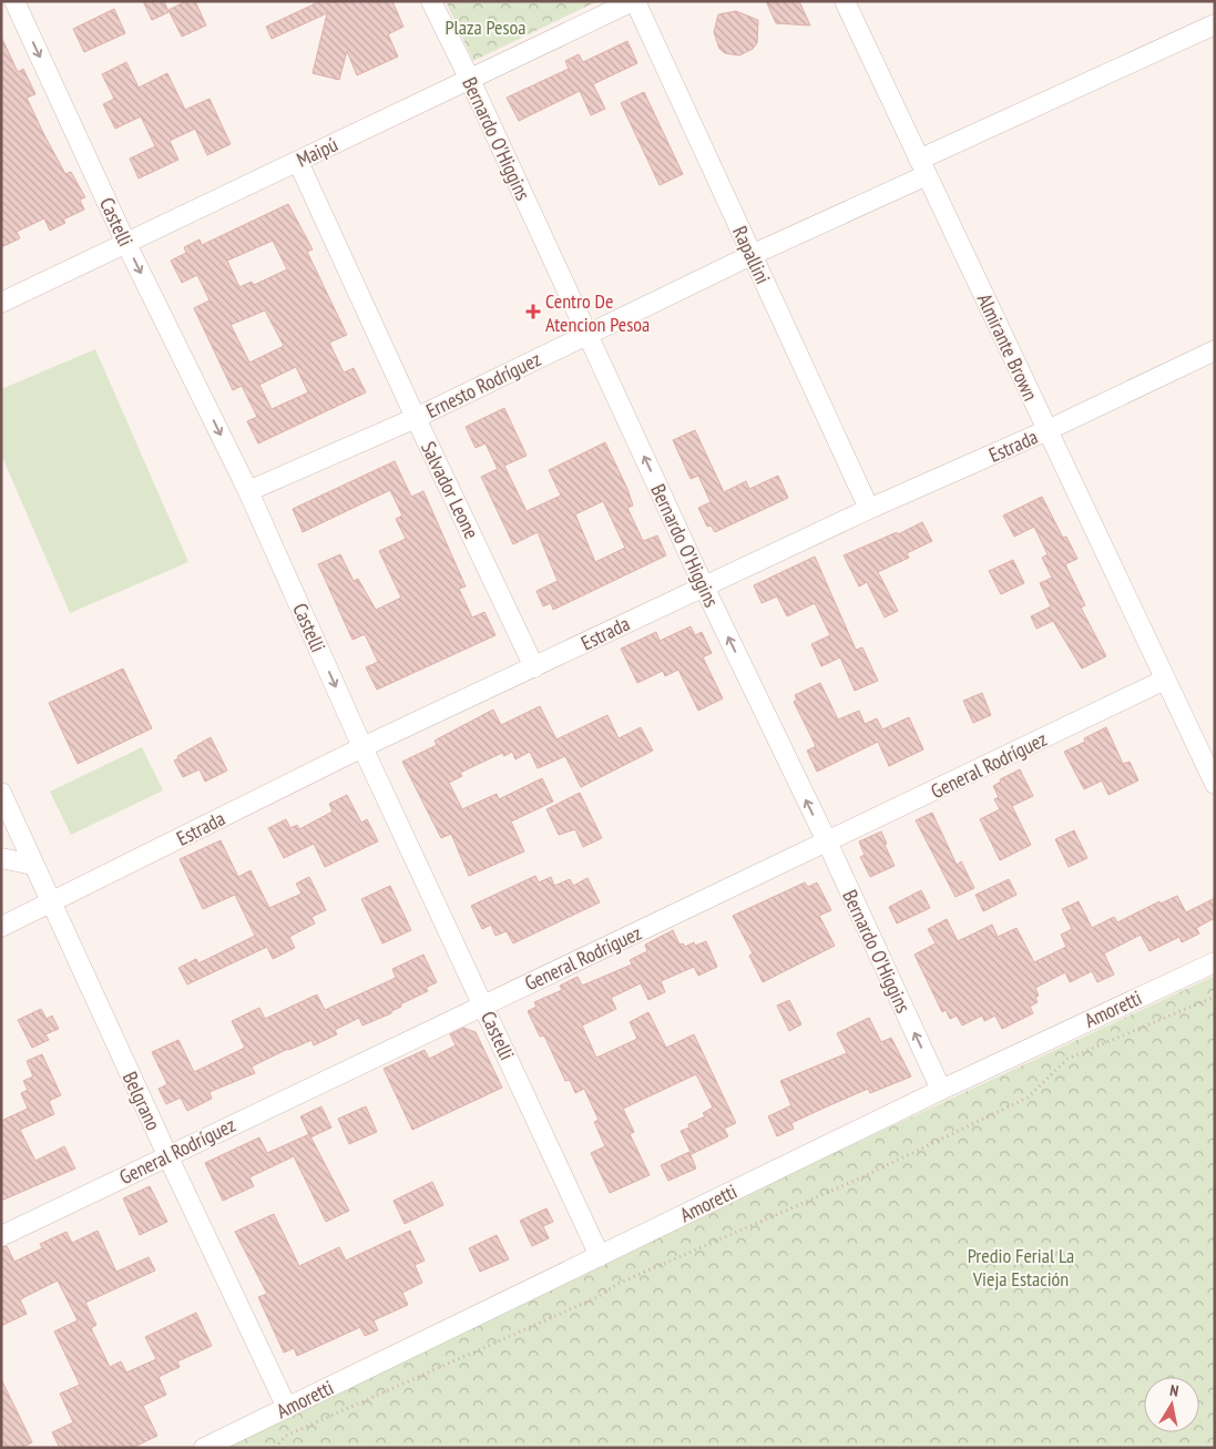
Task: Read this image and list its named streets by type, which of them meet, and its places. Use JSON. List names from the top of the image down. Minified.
{"streets":{"street":["Bernardo O'Higgins","Maipú","Castelli","Rapallini","Almirante Brown","Ernesto Rodríguez","Estrada","Salvador Leone","General Rodríguez","Amoretti","Belgrano"]},"crossings":[["Bernardo O'Higgins","Maipú"],["Bernardo O'Higgins","Ernesto Rodríguez"],["Bernardo O'Higgins","Estrada"],["Bernardo O'Higgins","General Rodríguez"],["Bernardo O'Higgins","Amoretti"],["Maipú","Castelli"],["Maipú","Rapallini"],["Maipú","Salvador Leone"],["Castelli","Ernesto Rodríguez"],["Castelli","Estrada"],["Castelli","General Rodríguez"],["Castelli","Amoretti"],["Rapallini","Ernesto Rodríguez"],["Rapallini","Estrada"],["Almirante Brown","Ernesto Rodríguez"],["Almirante Brown","Estrada"],["Almirante Brown","General Rodríguez"],["Ernesto Rodríguez","Salvador Leone"],["Estrada","Salvador Leone"],["Estrada","Belgrano"],["General Rodríguez","Belgrano"],["Amoretti","Belgrano"]],"one_way":["Bernardo O'Higgins","Castelli"],"parks":["Plaza Pesoa","Predio Ferial La Vieja Estación"],"places":{"health":["Centro De Atencion Pesoa"]},"north":"top"}
